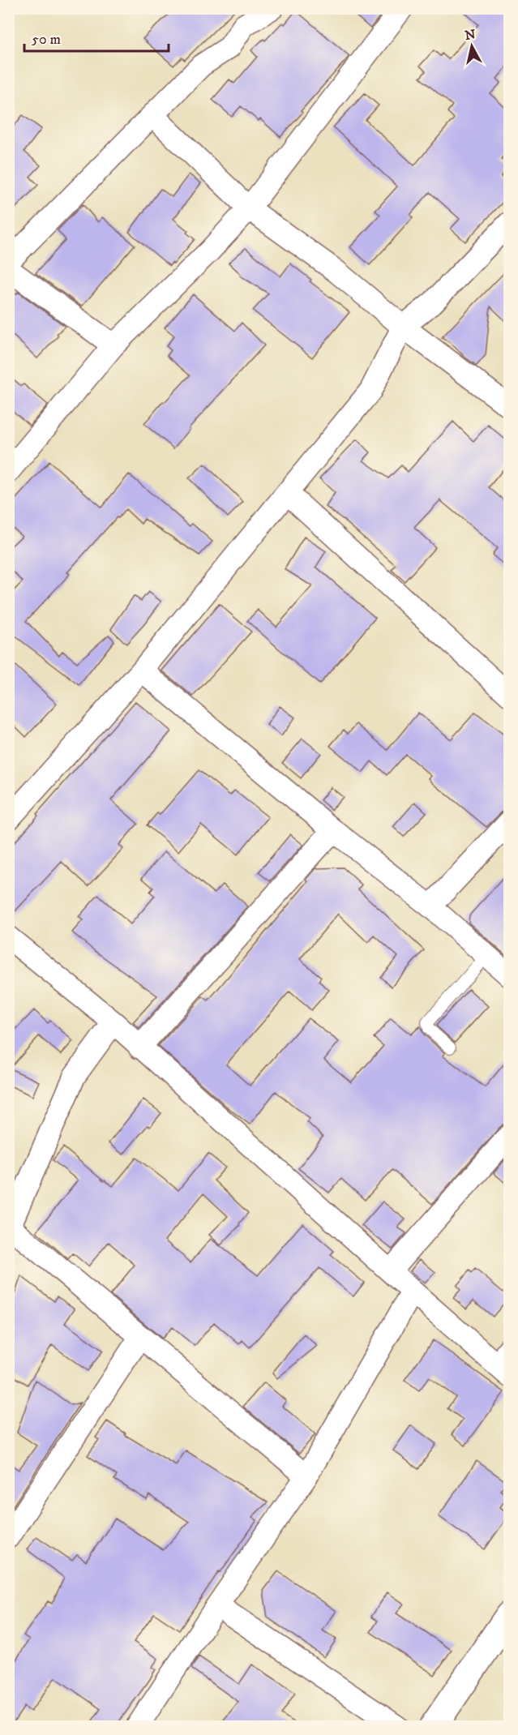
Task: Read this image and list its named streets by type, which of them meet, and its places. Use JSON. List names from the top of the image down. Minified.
{"scale_bar":"50 m","north":"top"}
